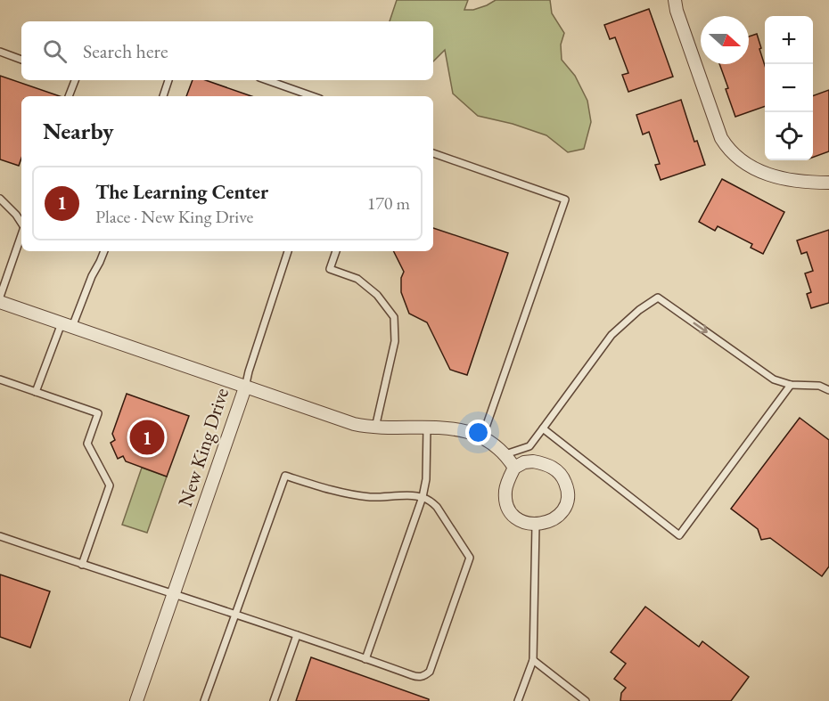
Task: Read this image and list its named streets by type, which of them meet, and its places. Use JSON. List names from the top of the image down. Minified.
{"streets":{"street":["New King Drive"]},"north":"right","page":{"map_buttons":["+","−"],"search":"Search here","heading":"Nearby","list":[{"mark":"1","name":"The Learning Center","note":"Place · New King Drive","value":"170 m"}],"pins":"1"}}
